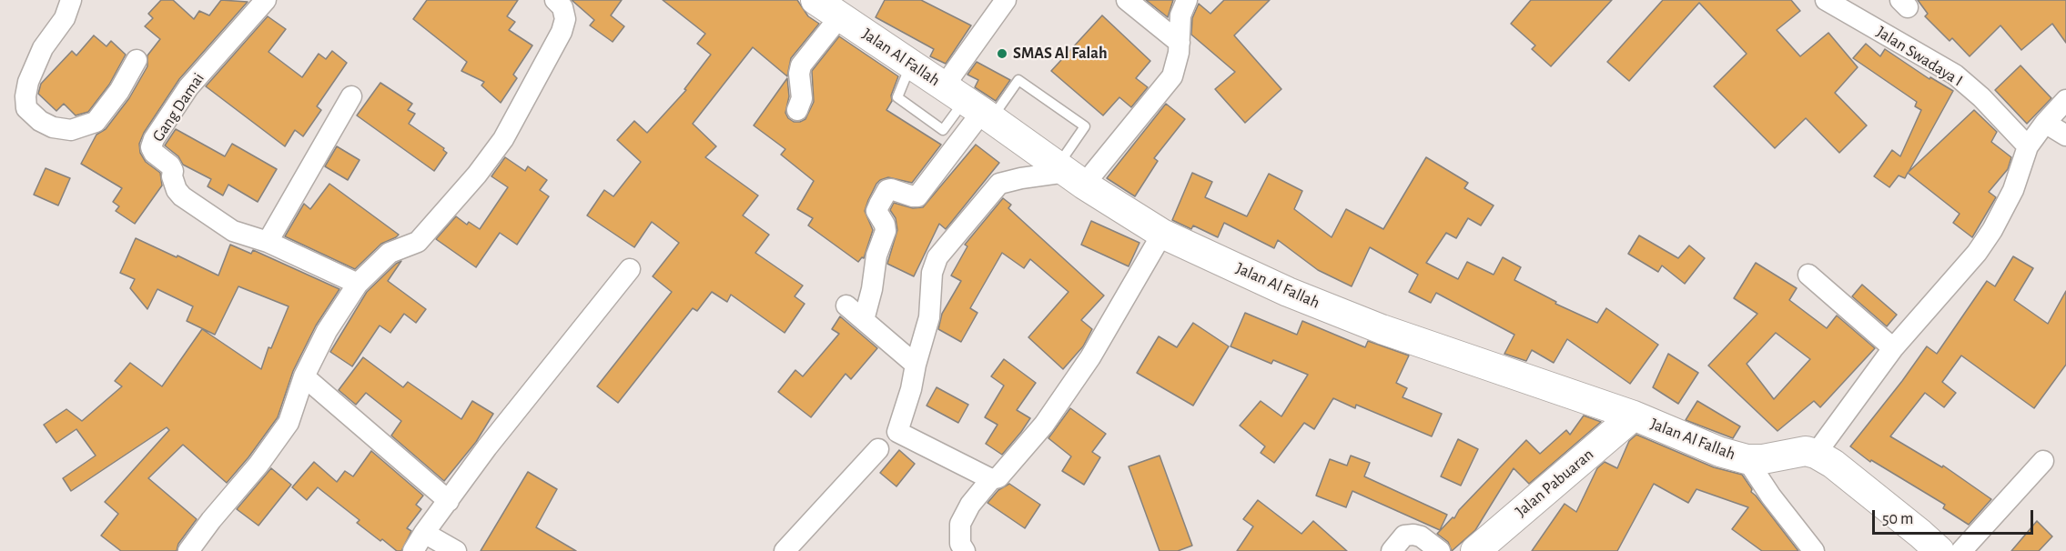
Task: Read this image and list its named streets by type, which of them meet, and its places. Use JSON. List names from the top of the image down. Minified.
{"streets":{"street":["Jalan Swadaya I","Jalan Al Fallah","Gang Damai","Jalan Pabuaran"]},"crossings":[["Jalan Al Fallah","Jalan Pabuaran"]],"places":["SMAS Al Falah"],"scale_bar":"50 m"}
